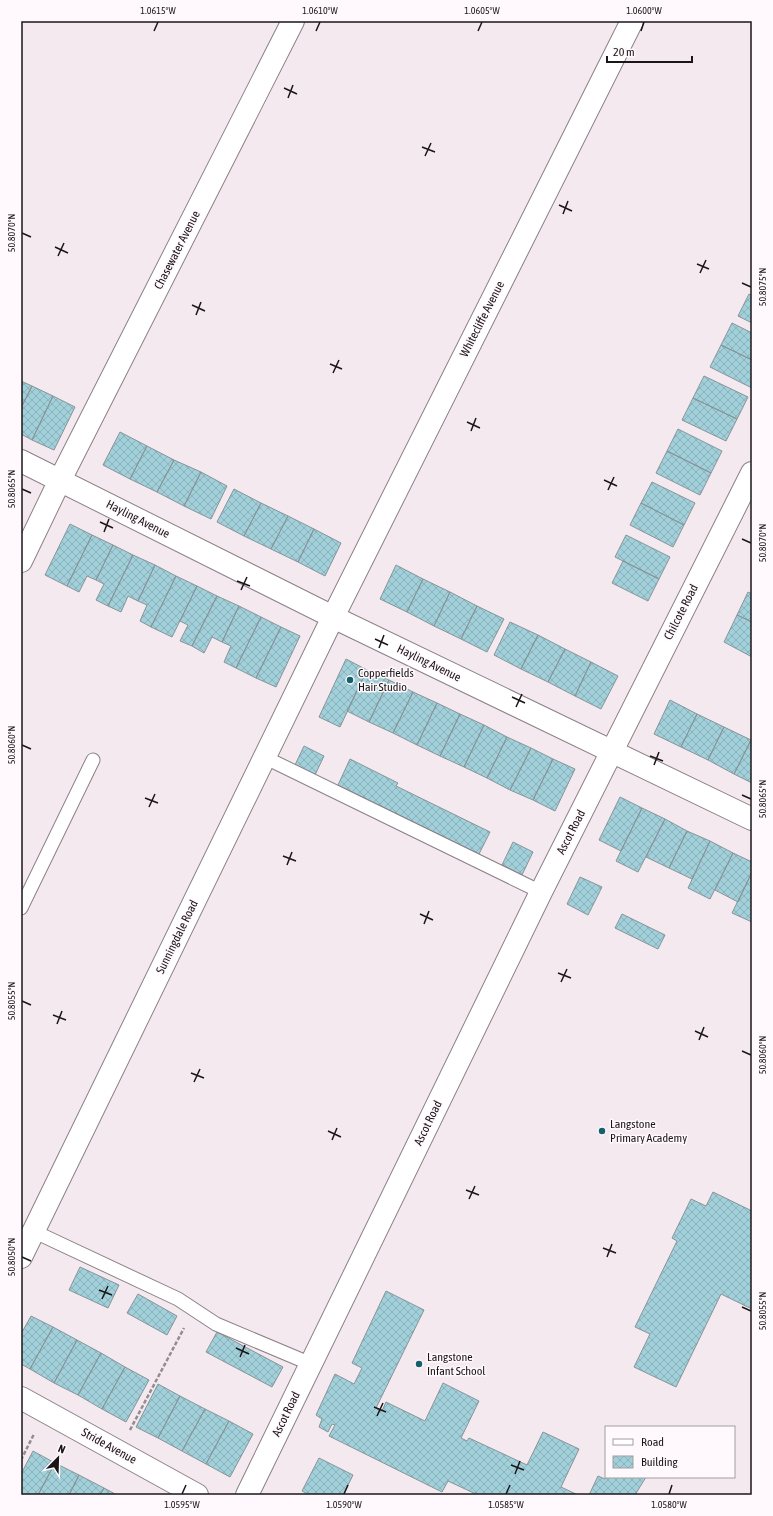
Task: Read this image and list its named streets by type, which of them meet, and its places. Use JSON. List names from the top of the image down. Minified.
{"streets":{"street":["Chasewater Avenue","Whitecliffe Avenue","Hayling Avenue","Chilcote Road","Ascot Road","Sunningdale Road","Stride Avenue"]},"crossings":[["Chasewater Avenue","Hayling Avenue"],["Whitecliffe Avenue","Hayling Avenue"],["Whitecliffe Avenue","Sunningdale Road"],["Hayling Avenue","Chilcote Road"],["Hayling Avenue","Ascot Road"],["Hayling Avenue","Sunningdale Road"],["Chilcote Road","Ascot Road"]],"places":["Copperfields Hair Studio","Langstone Primary Academy","Langstone Infant School"],"legend":["Road","Building"],"scale_bar":"20 m","north":"top right","coordinates":["1.0615°W","1.0610°W","1.0605°W","1.0600°W","50.8070°N","50.8075°N","50.8065°N","50.8060°N","50.8055°N","50.8050°N","1.0595°W","1.0590°W","1.0585°W","1.0580°W"]}
